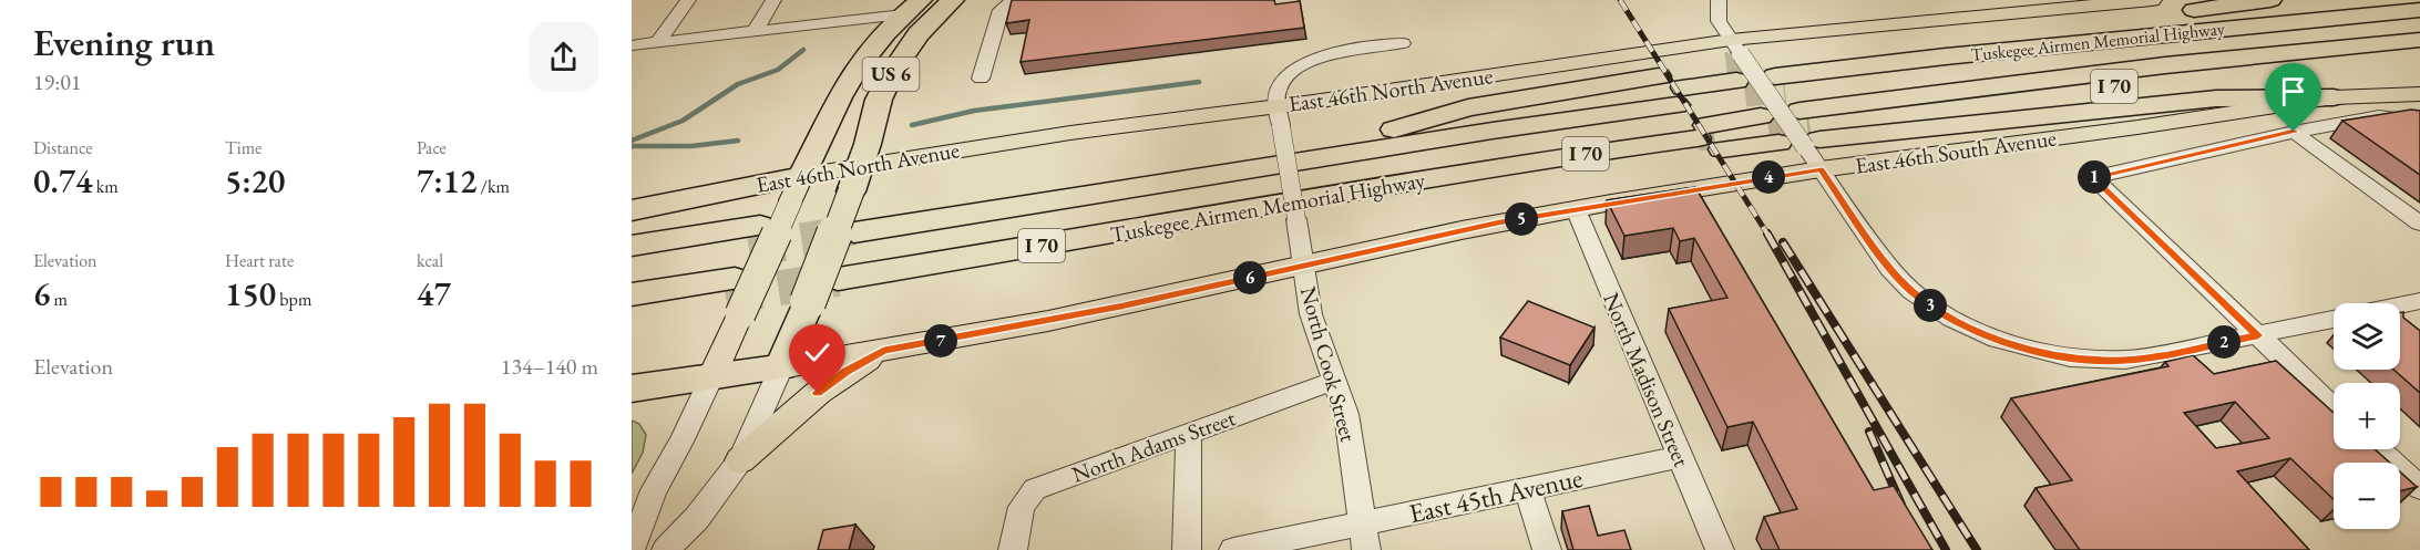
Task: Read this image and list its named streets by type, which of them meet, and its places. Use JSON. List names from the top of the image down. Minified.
{"streets":{"highway":["Tuskegee Airmen Memorial Highway","US 6","I 70","East 46th North Avenue","East 46th South Avenue"],"street":["North Cook Street","North Madison Street","North Adams Street","East 45th Avenue"]},"crossings":[["Tuskegee Airmen Memorial Highway","I 70"],["US 6","I 70"],["US 6","East 46th North Avenue"],["US 6","East 46th South Avenue"],["I 70","East 46th North Avenue"],["East 46th North Avenue","North Cook Street"],["East 46th South Avenue","North Cook Street"],["East 46th South Avenue","North Madison Street"],["North Cook Street","North Adams Street"],["North Cook Street","East 45th Avenue"],["North Madison Street","East 45th Avenue"]],"page":{"heading":["Evening run","19:01"],"stats":[["Distance","0.74 km"],["Time","5:20"],["Pace","7:12 /km"],["Elevation","6 m"],["Heart rate","150 bpm"],["kcal","47"]],"pins":["1","4","5","6","3","7","2"],"map_buttons":["+","−"],"chart":["Elevation","134–140 m"]}}
